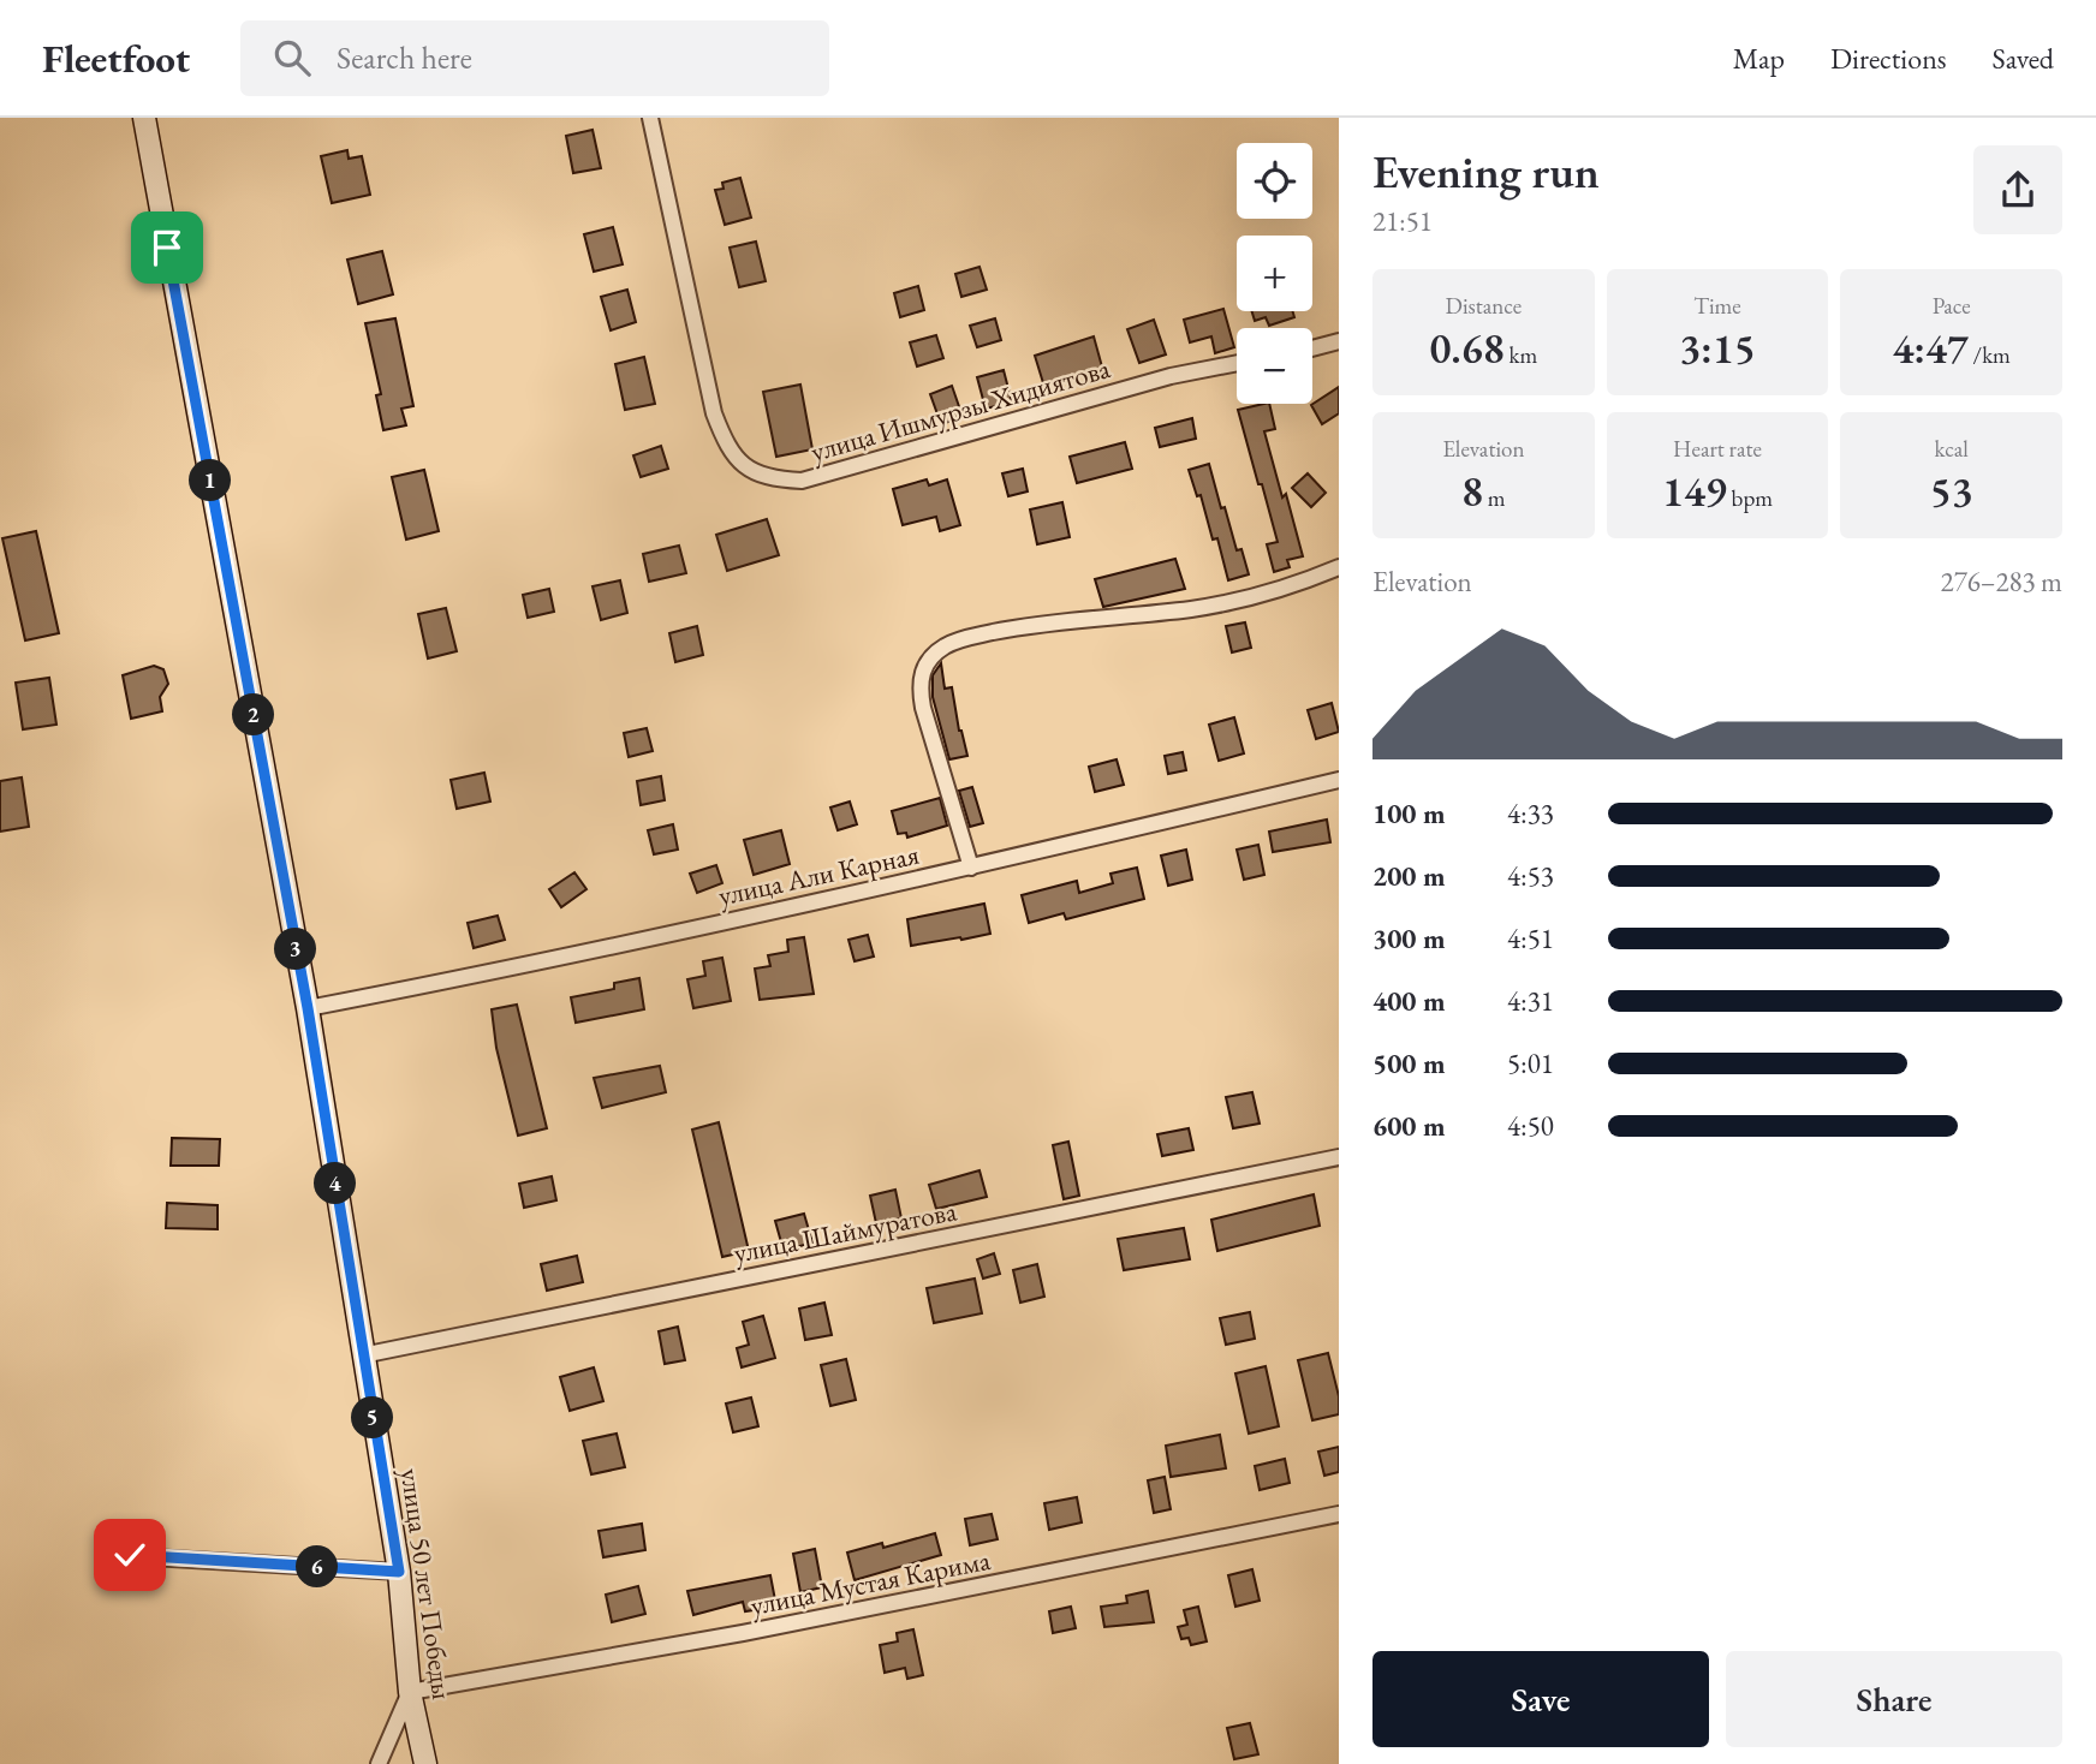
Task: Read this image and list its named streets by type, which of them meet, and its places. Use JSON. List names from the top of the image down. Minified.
{"streets":{"street":["улица Ишмурзы Хидиятова","улица Али Карная","улица Шаймуратова","улица Мустая Карима","улица 50 лет Победы"]},"crossings":[["улица Али Карная","улица 50 лет Победы"],["улица Шаймуратова","улица 50 лет Победы"],["улица Мустая Карима","улица 50 лет Победы"]],"page":{"header":"Fleetfoot","search":"Search here","nav":["Map","Directions","Saved"],"heading":["Evening run","21:51"],"map_buttons":["+","−"],"stats":[["Distance","0.68 km"],["Time","3:15"],["Pace","4:47 /km"],["Elevation","8 m"],["Heart rate","149 bpm"],["kcal","53"]],"pins":["1","2","3","4","5","6"],"chart":["Elevation","276–283 m"],"list":[{"name":"100 m","note":"4:33"},{"name":"200 m","note":"4:53"},{"name":"300 m","note":"4:51"},{"name":"400 m","note":"4:31"},{"name":"500 m","note":"5:01"},{"name":"600 m","note":"4:50"}],"buttons":["Save","Share"]}}
